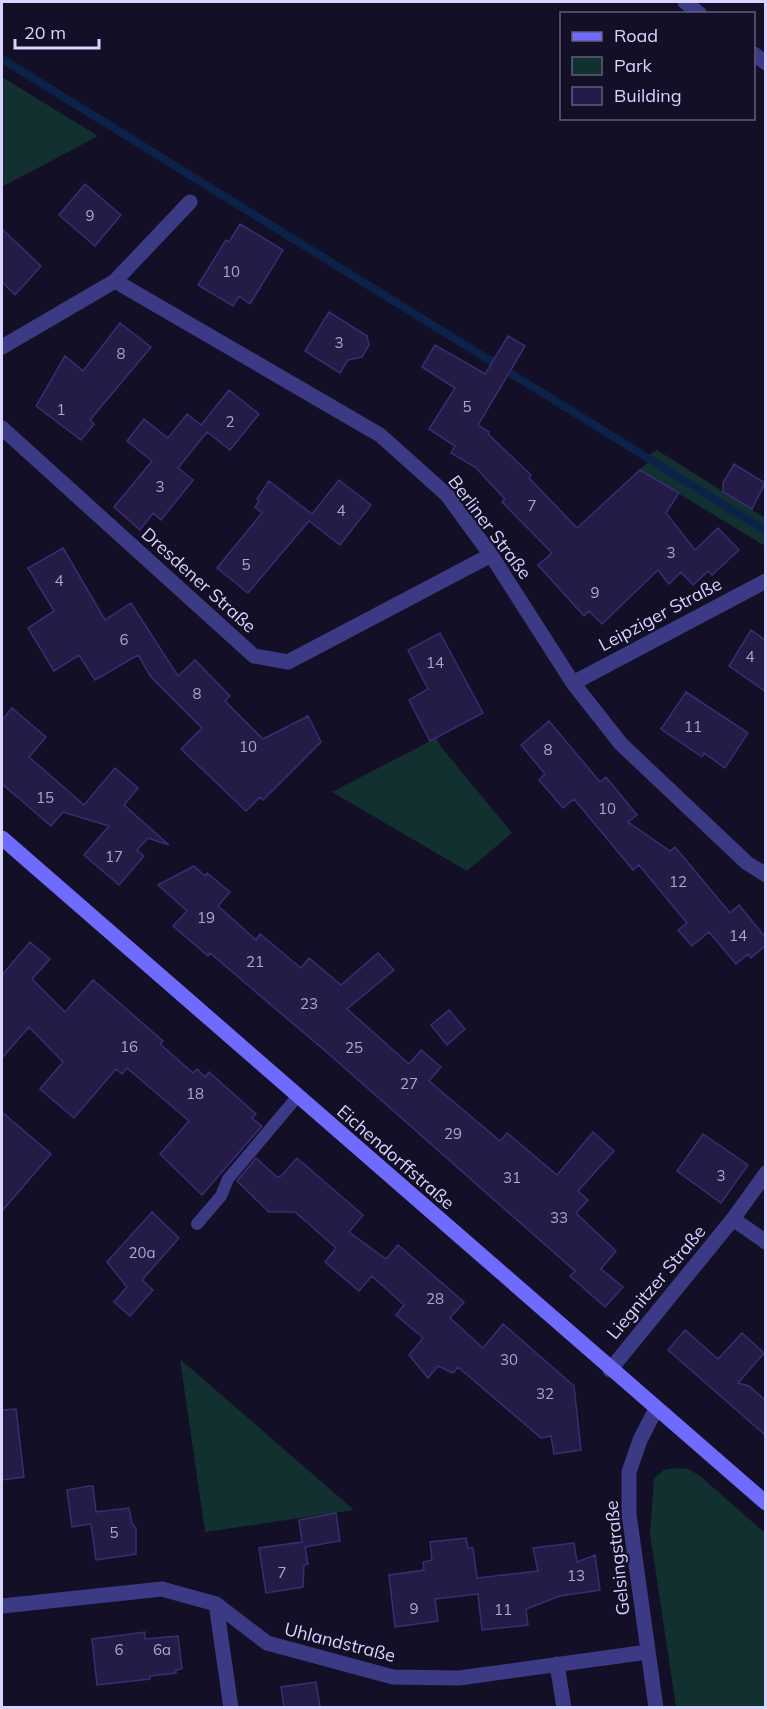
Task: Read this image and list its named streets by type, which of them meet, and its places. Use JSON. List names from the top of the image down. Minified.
{"streets":{"street":["Berliner Straße","Dresdener Straße","Leipziger Straße","Eichendorffstraße","Liegnitzer Straße","Gelsingstraße","Uhlandstraße"]},"crossings":[["Berliner Straße","Dresdener Straße"],["Berliner Straße","Leipziger Straße"],["Eichendorffstraße","Liegnitzer Straße"],["Eichendorffstraße","Gelsingstraße"],["Gelsingstraße","Uhlandstraße"]],"house_numbers":["9","10","3","8","5","1","2","3","7","4","3","5","4","9","6","4","14","8","11","10","8","15","10","17","12","19","14","21","23","16","25","27","18","29","3","31","33","20a","28","30","32","5","7","13","9","11","6","6a"],"legend":["Road","Park","Building"],"scale_bar":"20 m"}
